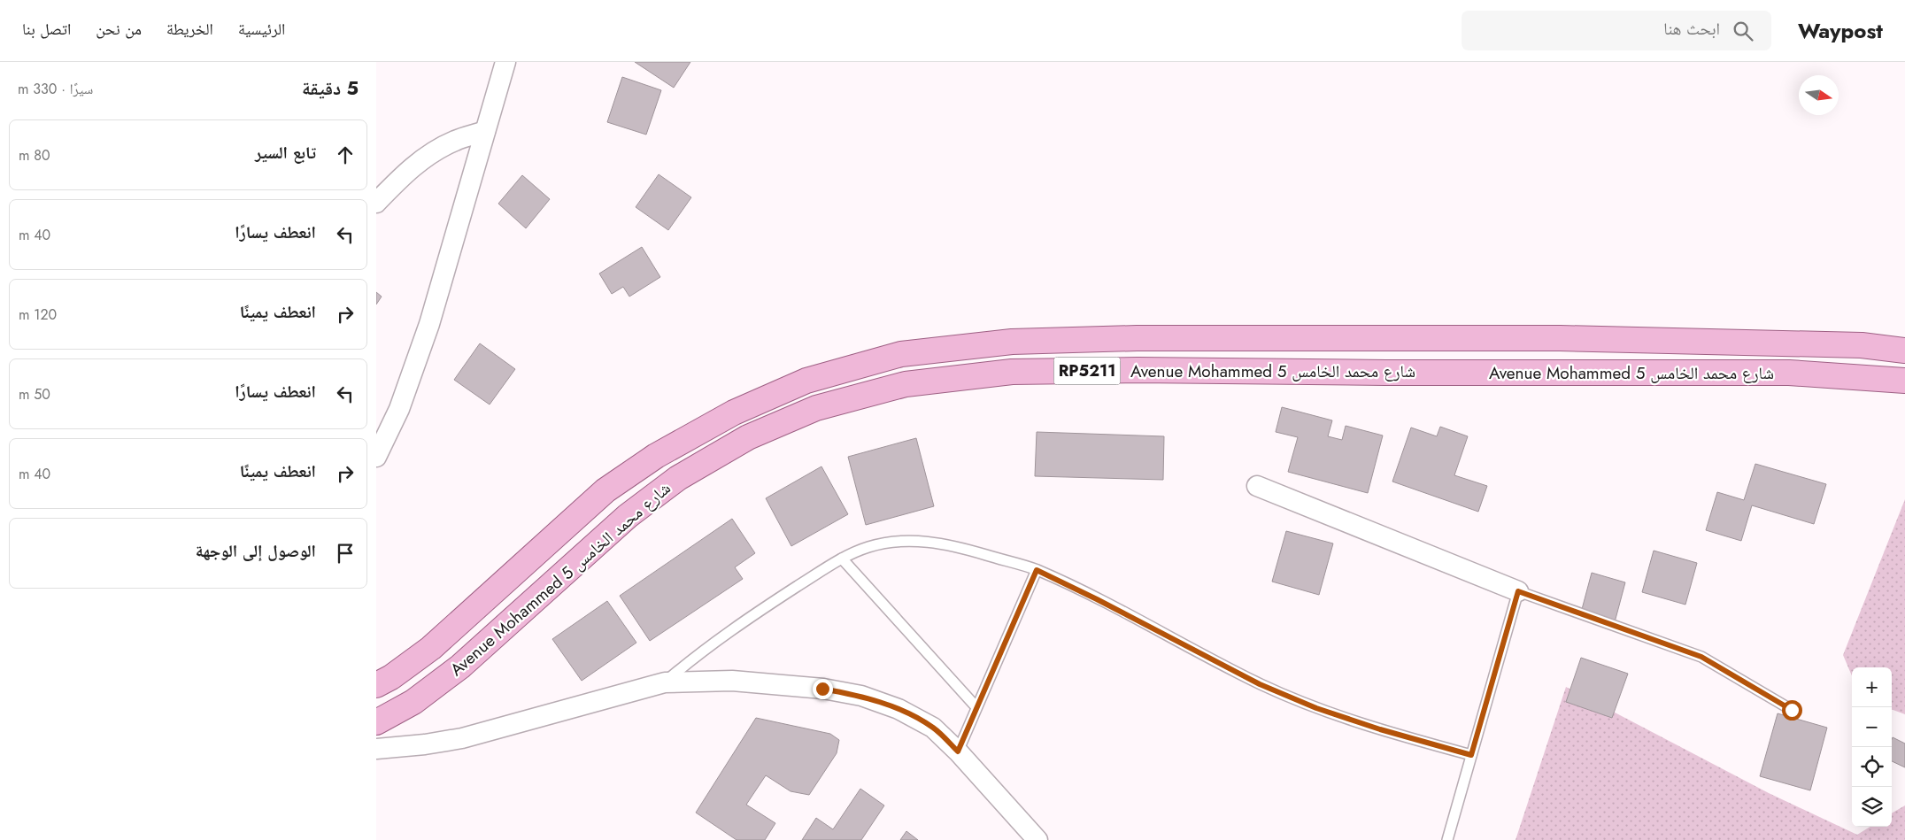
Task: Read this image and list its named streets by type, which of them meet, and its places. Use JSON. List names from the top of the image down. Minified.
{"streets":{"main road":["RP5211","Avenue Mohammed 5 شارع محمد الخامس"]},"north":"right","page":{"header":"Waypost","search":"ابحث هنا","nav":["الرئيسية","الخريطة","من نحن","اتصل بنا"],"heading":["5 دقيقة","سيرًا · 330 m"],"list":[["تابع السير","80 m"],["انعطف يسارًا","40 m"],["انعطف يمينًا","120 m"],["انعطف يسارًا","50 m"],["انعطف يمينًا","40 m"],"الوصول إلى الوجهة"],"map_buttons":["+","−"]}}
